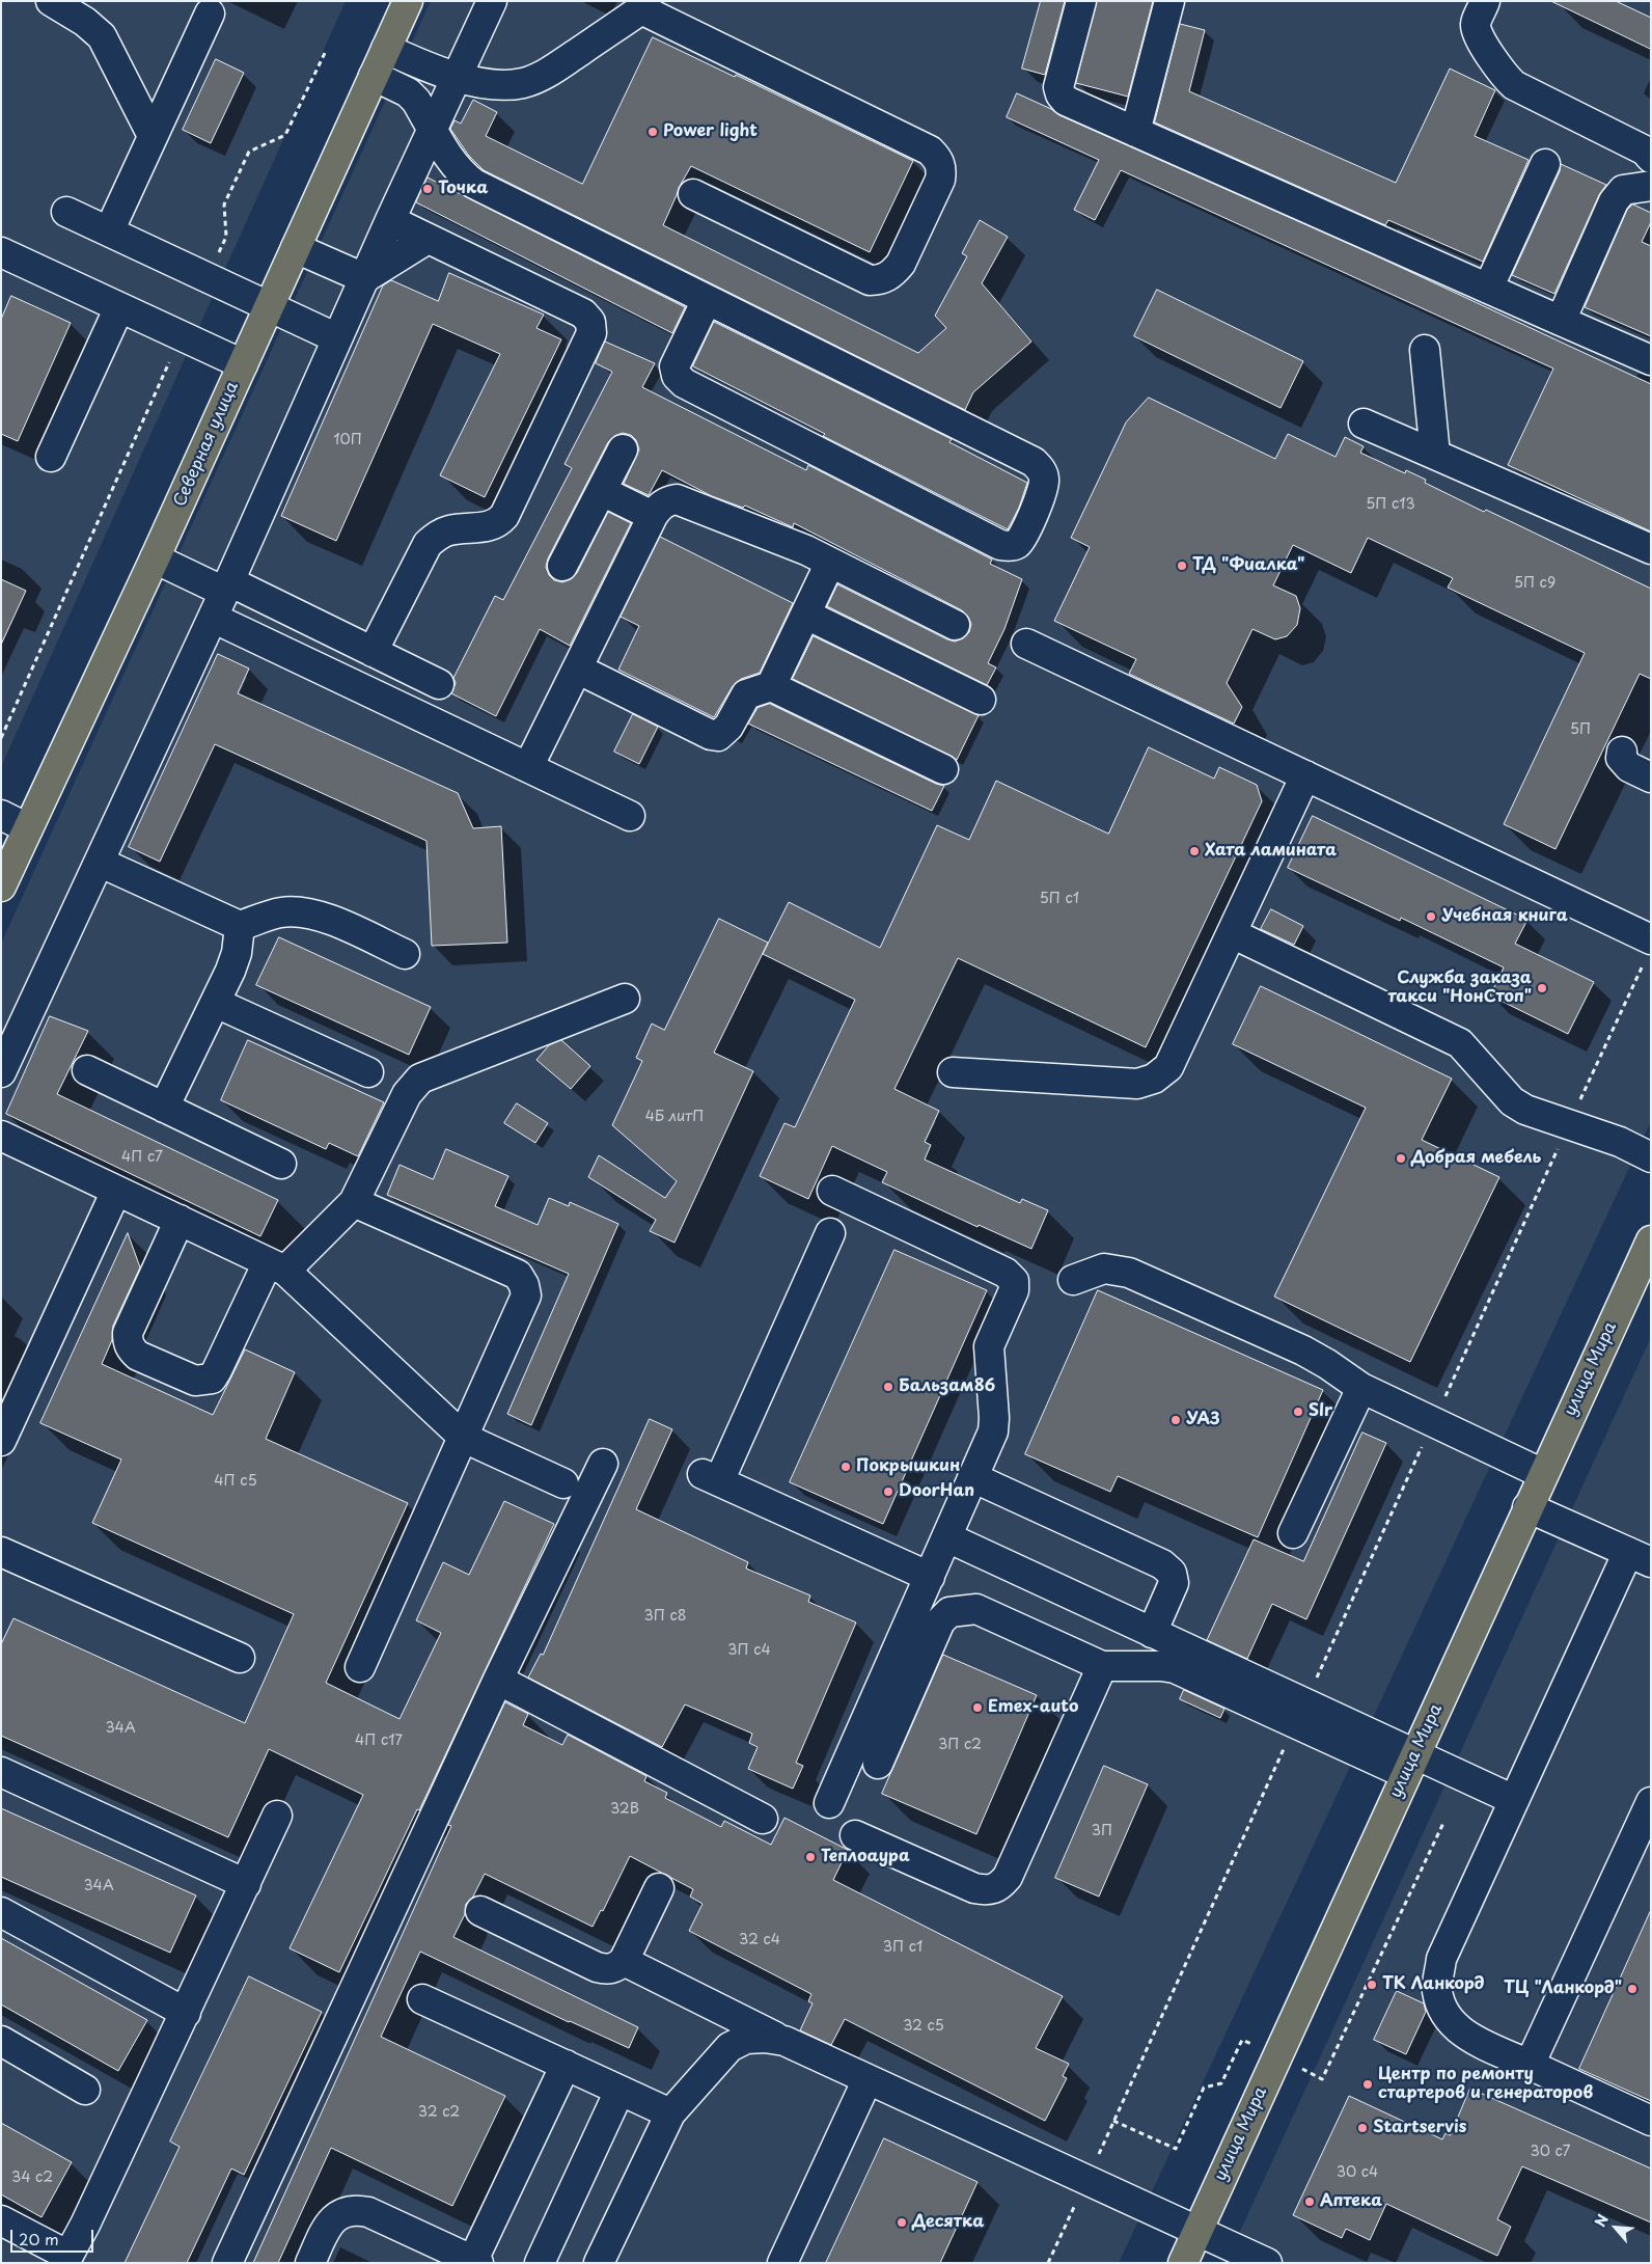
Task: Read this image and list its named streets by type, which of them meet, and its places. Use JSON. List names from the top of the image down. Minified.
{"streets":{"main road":["Северная улица","улица Мира"]},"places":["Power light","Точка","ТД \"Фиалка\"","Хата ламината","Учебная книга","Служба заказа такси \"НонСтоп\"","Добрая мебель","Бальзам86","Slr","УАЗ","Покрышкин","DoorHan","Emex-auto","Теплоаура","ТК Ланкорд","ТЦ \"Ланкорд\"","Центр по ремонту стартеров и генераторов","Startservis","Аптека","Десятка"],"house_numbers":["10П","5П с13","5П с9","5П","5П с1","4Б литП","4П с7","4П с5","3П с8","3П с4","34А","4П с17","3П с2","32В","3П","34А","32 с4","3П с1","32 с5","32 с2","30 с7","30 с4","34 с2"],"scale_bar":"20 m","north":"top left"}
